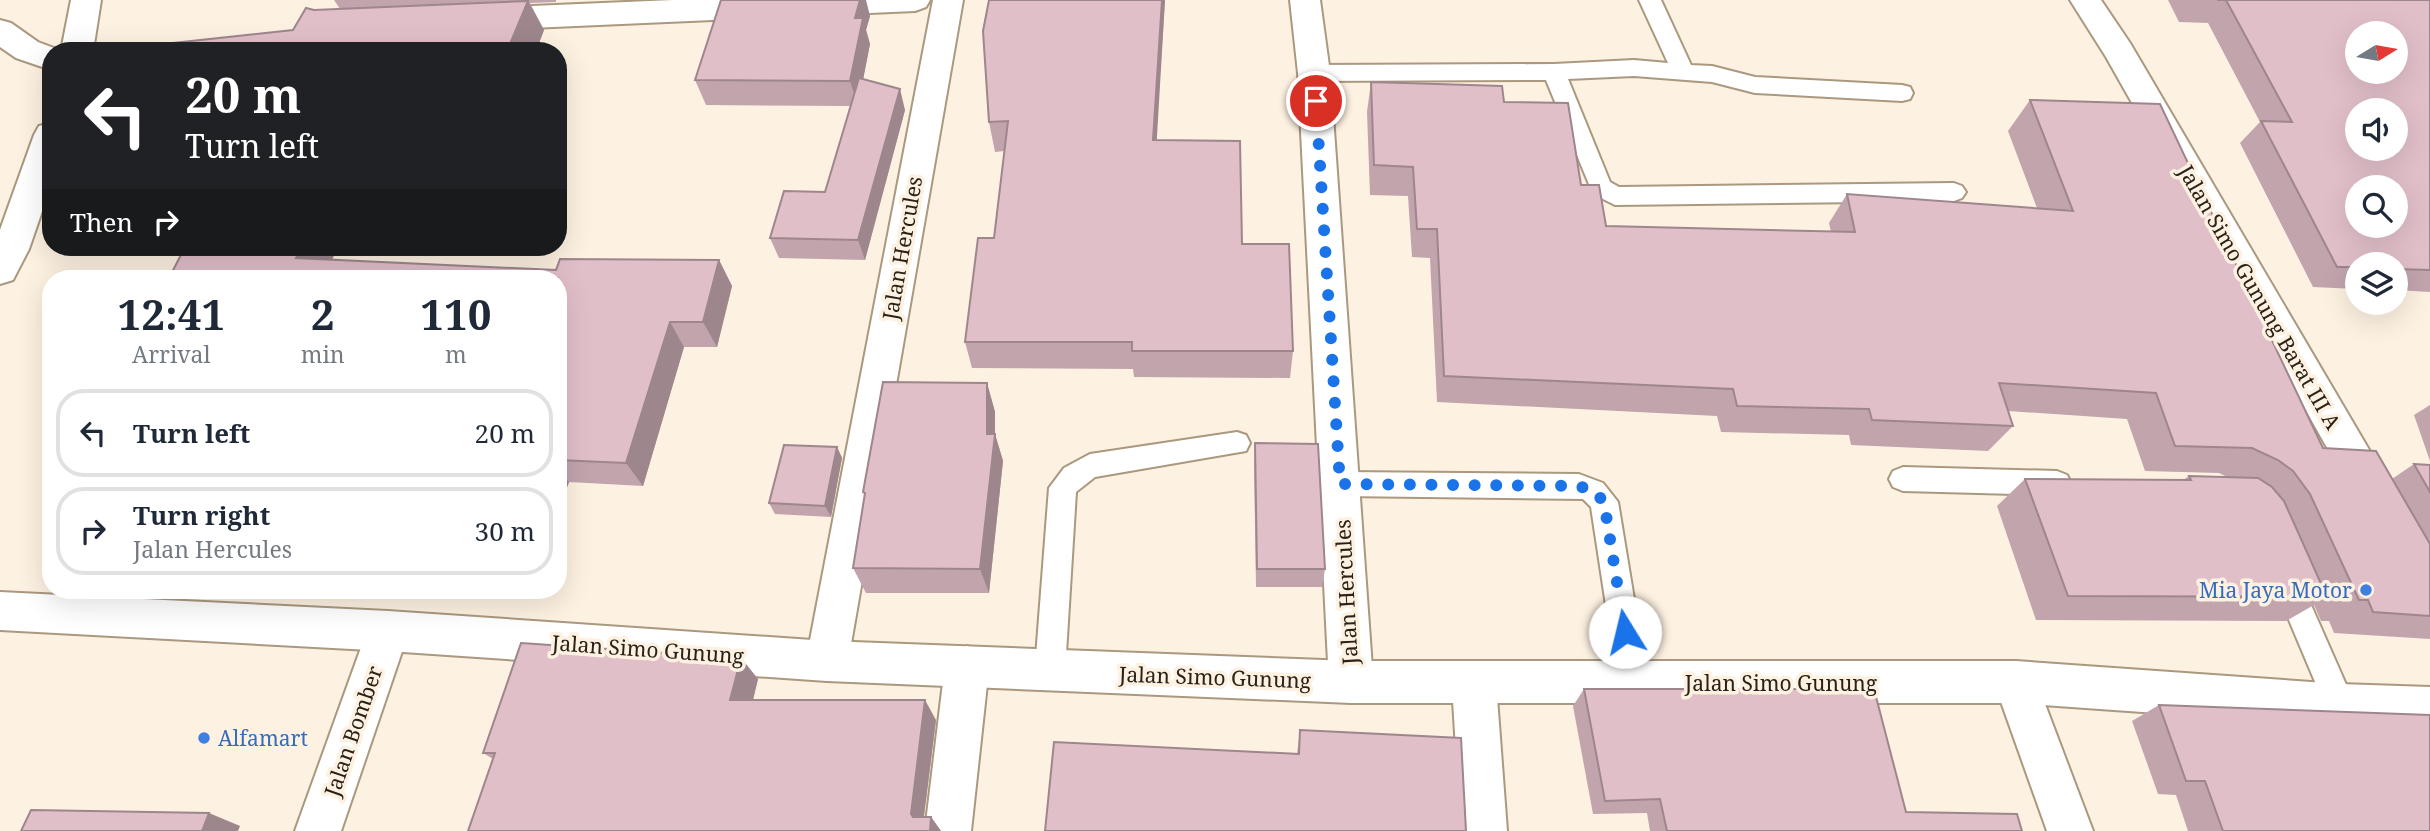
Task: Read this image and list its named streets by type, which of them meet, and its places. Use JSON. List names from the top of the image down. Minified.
{"streets":{"street":["Jalan Hercules","Jalan Simo Gunung Barat III A","Jalan Simo Gunung","Jalan Bomber"]},"crossings":[["Jalan Hercules","Jalan Simo Gunung"],["Jalan Simo Gunung","Jalan Bomber"]],"places":["Mia Jaya Motor","Alfamart"],"north":"right","page":{"turn":["20 m","Turn left"],"then":"Then","eta":["12:41","Arrival","2","min","110","m"],"list":[{"name":"Turn left","value":"20 m"},{"name":"Turn right","note":"Jalan Hercules","value":"30 m"}]}}
